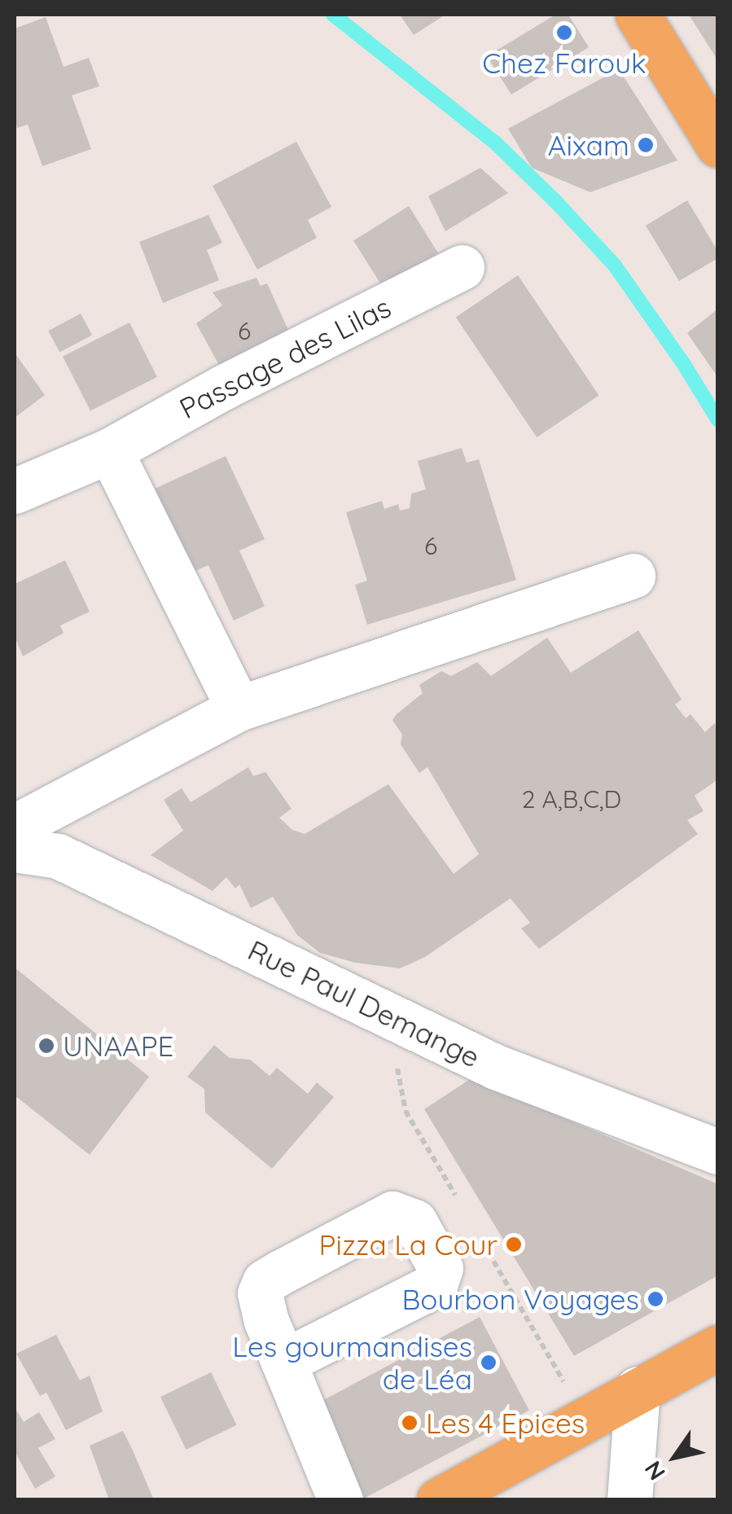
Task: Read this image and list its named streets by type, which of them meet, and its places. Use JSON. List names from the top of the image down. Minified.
{"streets":{"street":["Passage des Lilas","Rue Paul Demange"]},"places":["Chez Farouk","Aixam","UNAAPE","Pizza La Cour","Bourbon Voyages","Les gourmandises de Léa","Les 4 Epices"],"house_numbers":["6","6","2 A,B,C,D"],"north":"bottom left"}
